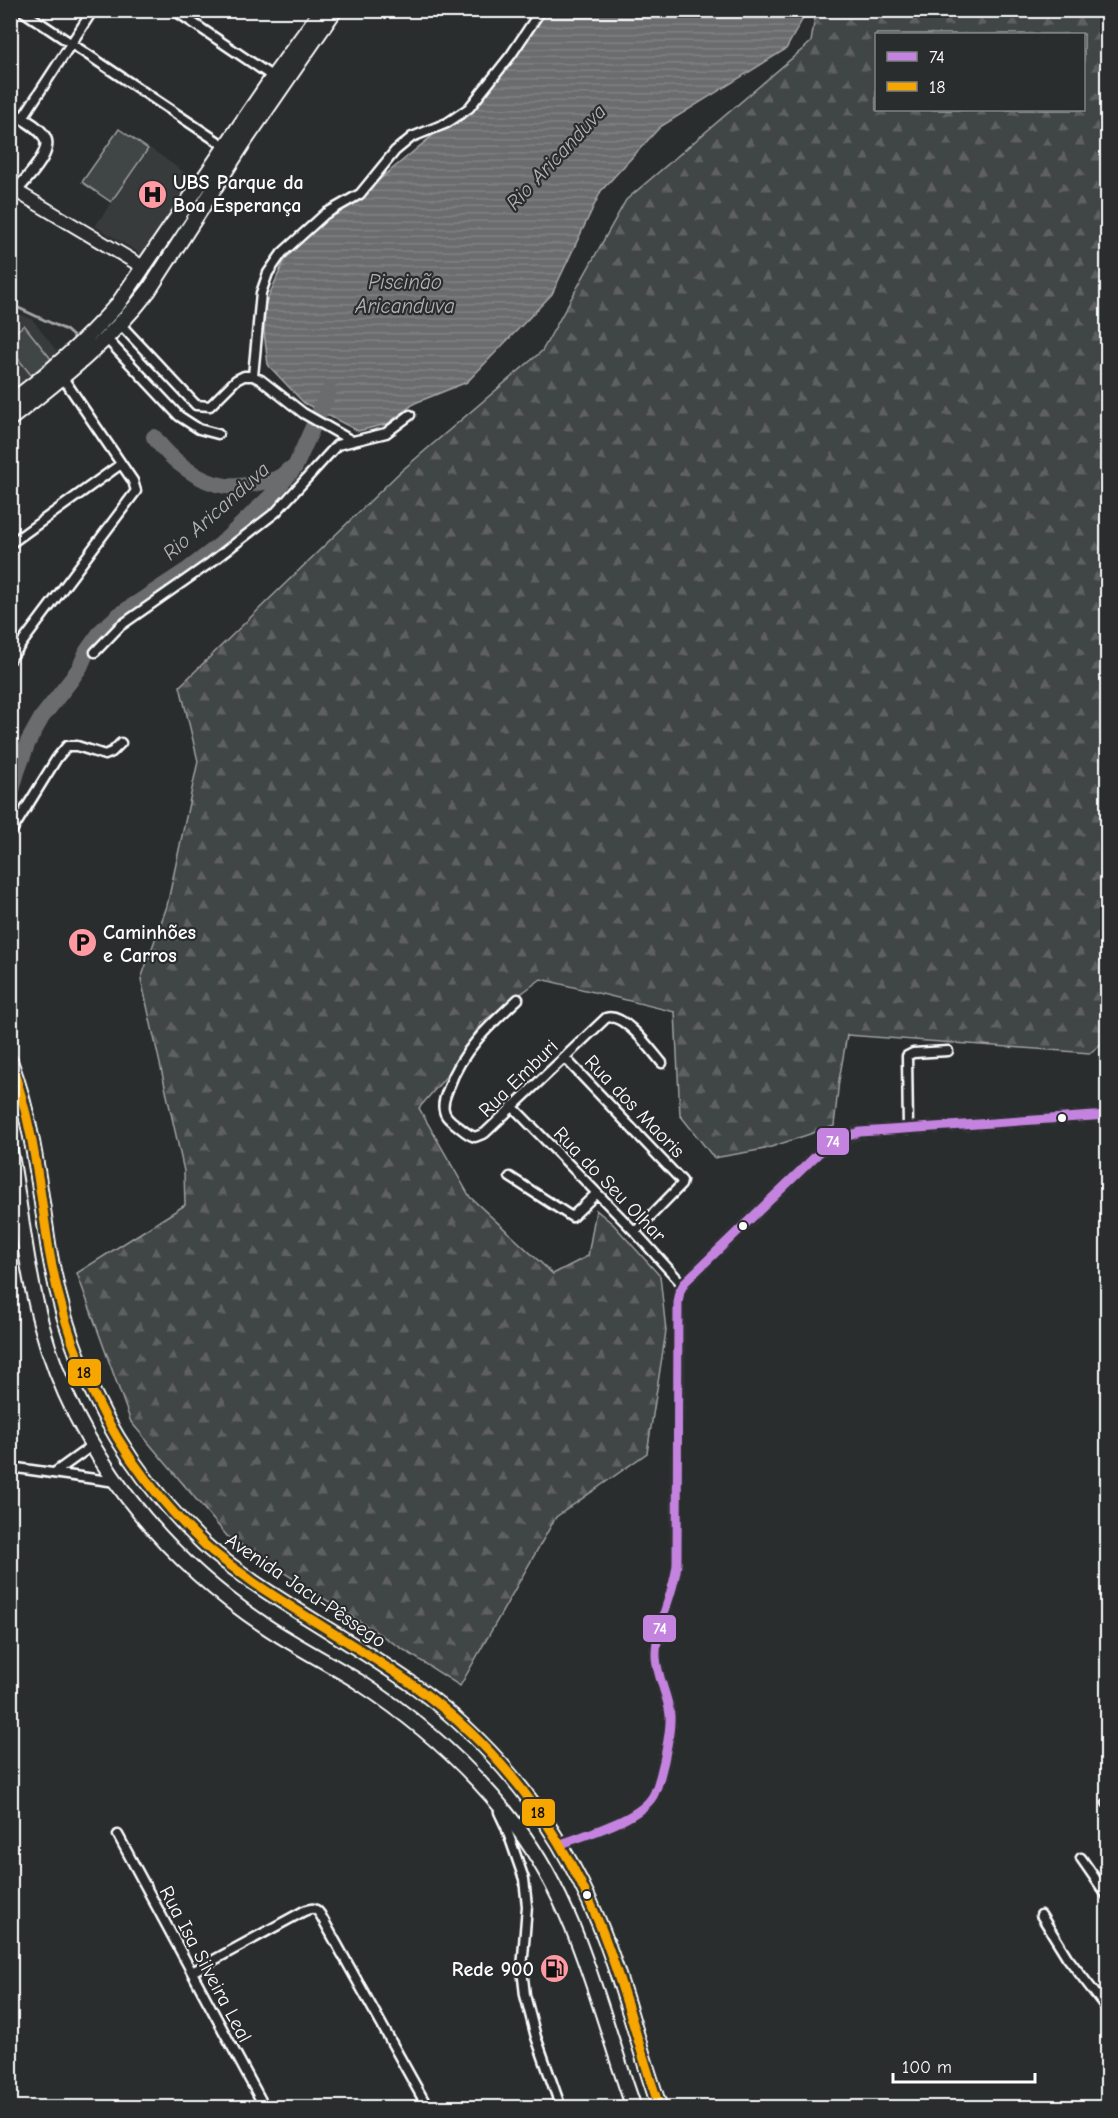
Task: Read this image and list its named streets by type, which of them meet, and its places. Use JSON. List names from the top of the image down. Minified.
{"streets":{"main road":["Avenida Jacu-Pêssego"],"street":["Rua Emburi","Rua dos Maoris","Rua do Seu Olhar","Rua Isa Silveira Leal"]},"crossings":[["Rua Emburi","Rua dos Maoris"],["Rua Emburi","Rua do Seu Olhar"],["Rua dos Maoris","Rua do Seu Olhar"]],"water":["Rio Aricanduva","Piscinão Aricanduva"],"places":{"hospital":["UBS Parque da Boa Esperança"],"parking":["Caminhões e Carros"],"fuel station":["Rede 900"]},"lines":["transit line 18","transit line 74"],"legend":["74","18"],"scale_bar":"100 m"}
